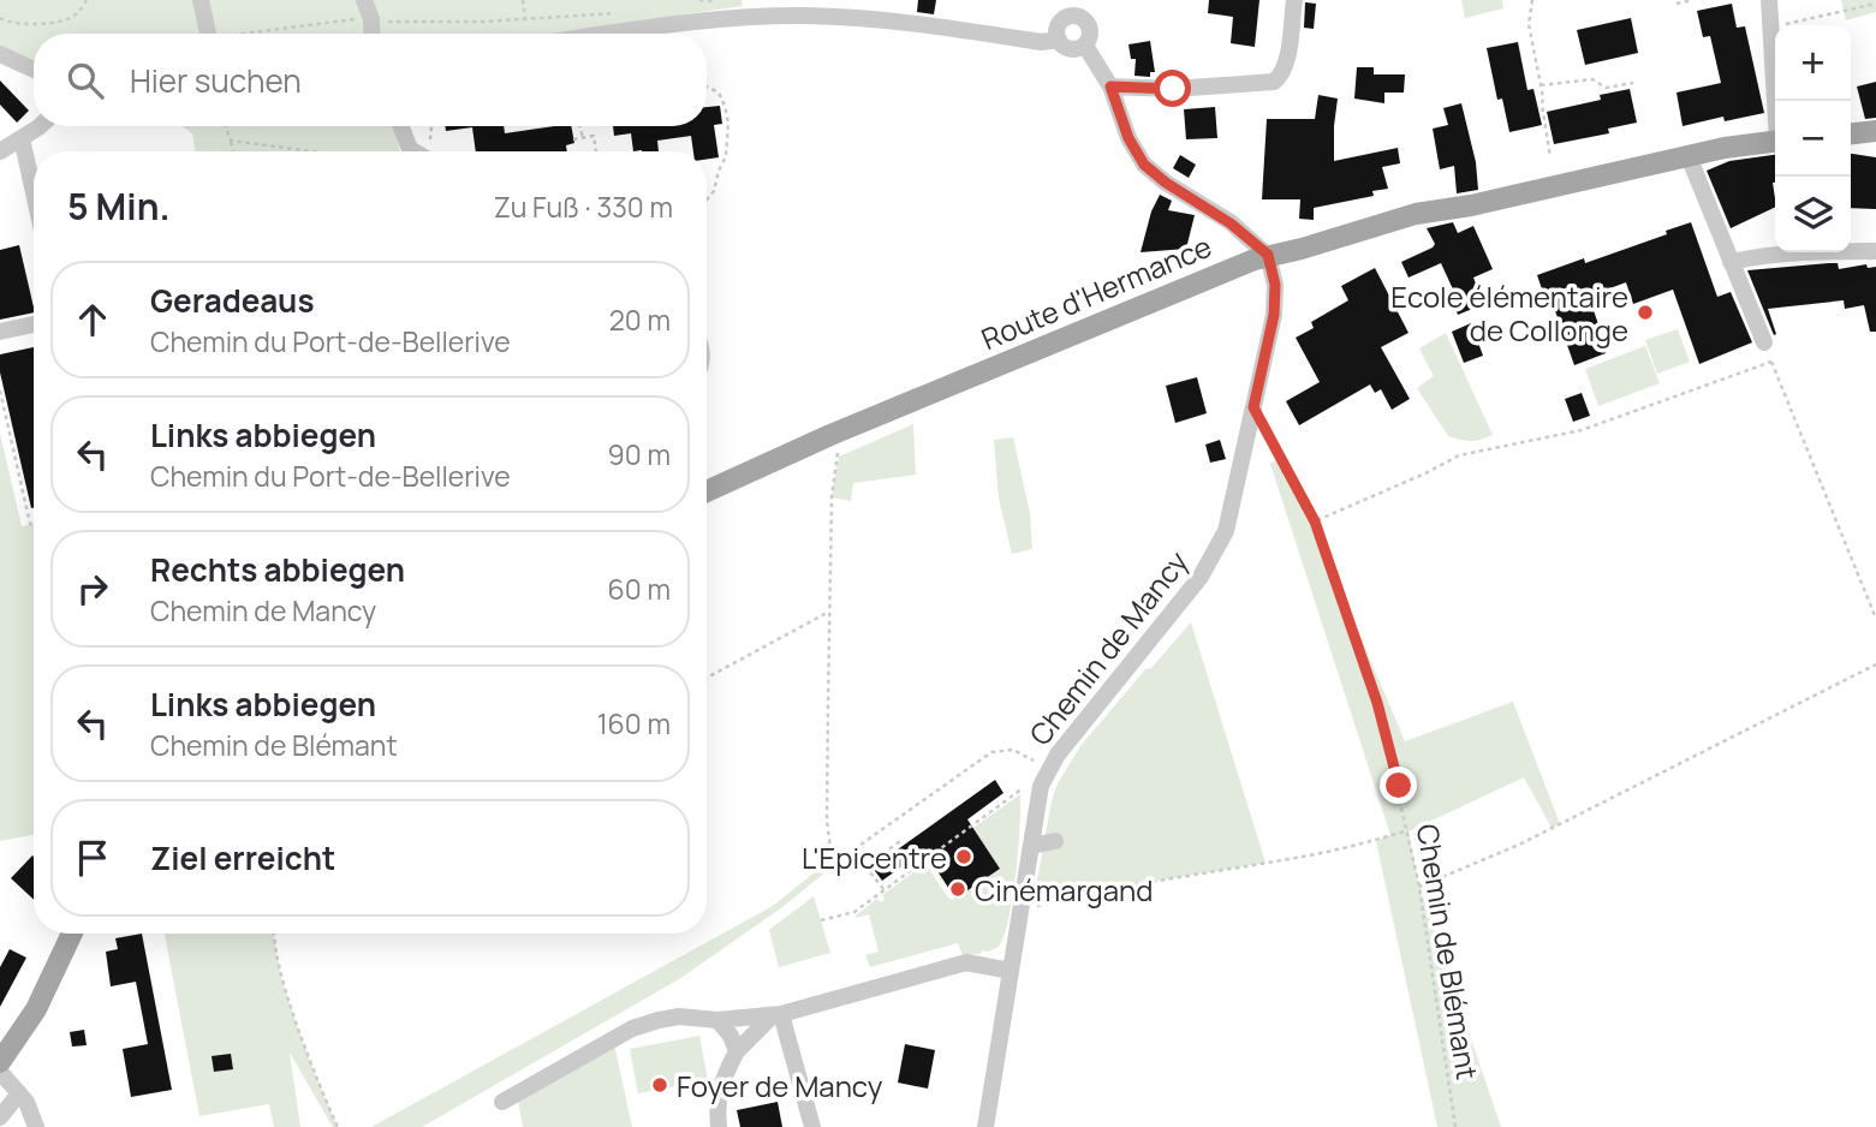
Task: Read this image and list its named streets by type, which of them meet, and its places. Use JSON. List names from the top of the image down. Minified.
{"streets":{"main road":["Route d'Hermance"],"street":["Chemin de Mancy"],"path":["Chemin de Blémant"]},"crossings":[["Route d'Hermance","Chemin de Mancy"],["Chemin de Mancy","Chemin de Blémant"]],"places":["Ecole élémentaire de Collonge","L'Epicentre","Cinémargand","Foyer de Mancy"],"page":{"map_buttons":["+","−"],"search":"Hier suchen","heading":["5 Min.","Zu Fuß · 330 m"],"list":[["Geradeaus","Chemin du Port-de-Bellerive","20 m"],["Links abbiegen","Chemin du Port-de-Bellerive","90 m"],["Rechts abbiegen","Chemin de Mancy","60 m"],["Links abbiegen","Chemin de Blémant","160 m"],"Ziel erreicht"]}}
